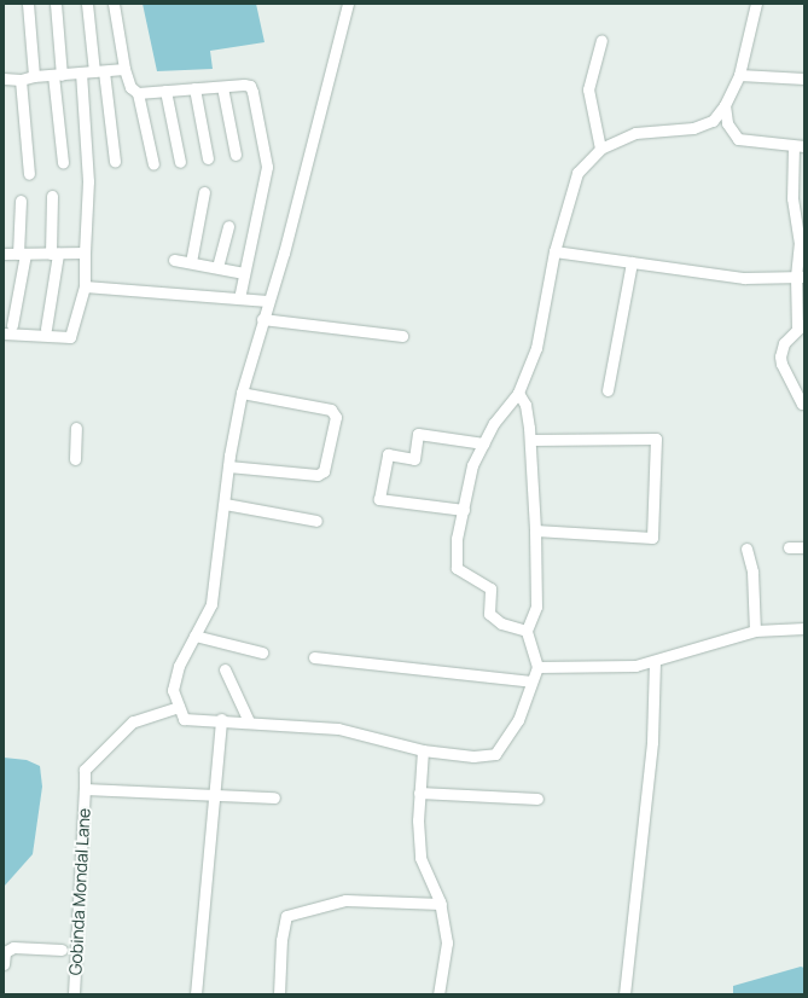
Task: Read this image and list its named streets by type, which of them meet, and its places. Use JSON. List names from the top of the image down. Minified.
{"streets":{"street":["Gobinda Mondal Lane"]}}
